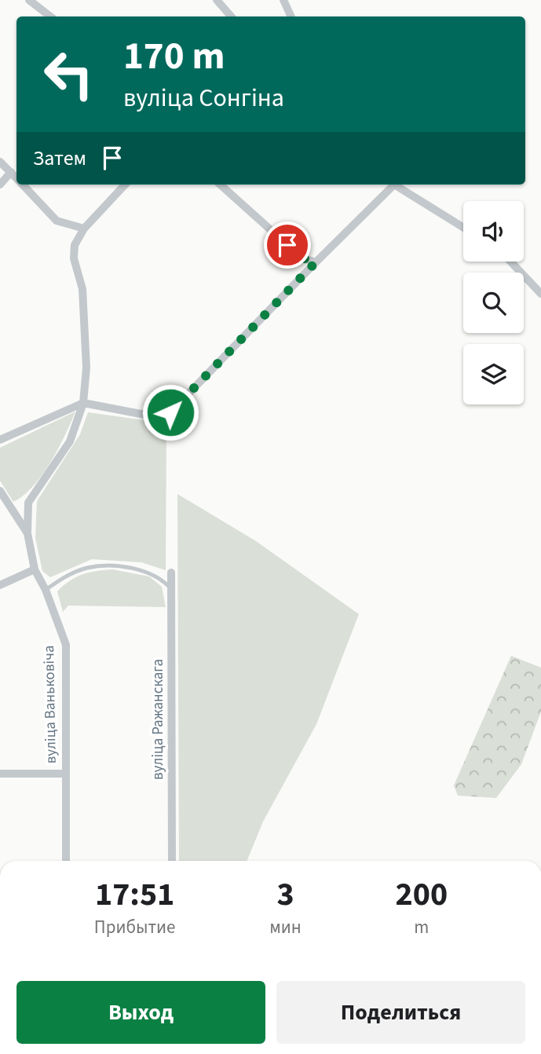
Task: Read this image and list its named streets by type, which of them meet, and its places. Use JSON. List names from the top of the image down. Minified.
{"streets":{"street":["вуліца Ваньковіча","вуліца Ражанскага"]},"page":{"turn":["170 m","вуліца Сонгіна"],"then":"Затем","eta":["17:51","Прибытие","3","мин","200","m"],"buttons":["Выход","Поделиться"]}}
